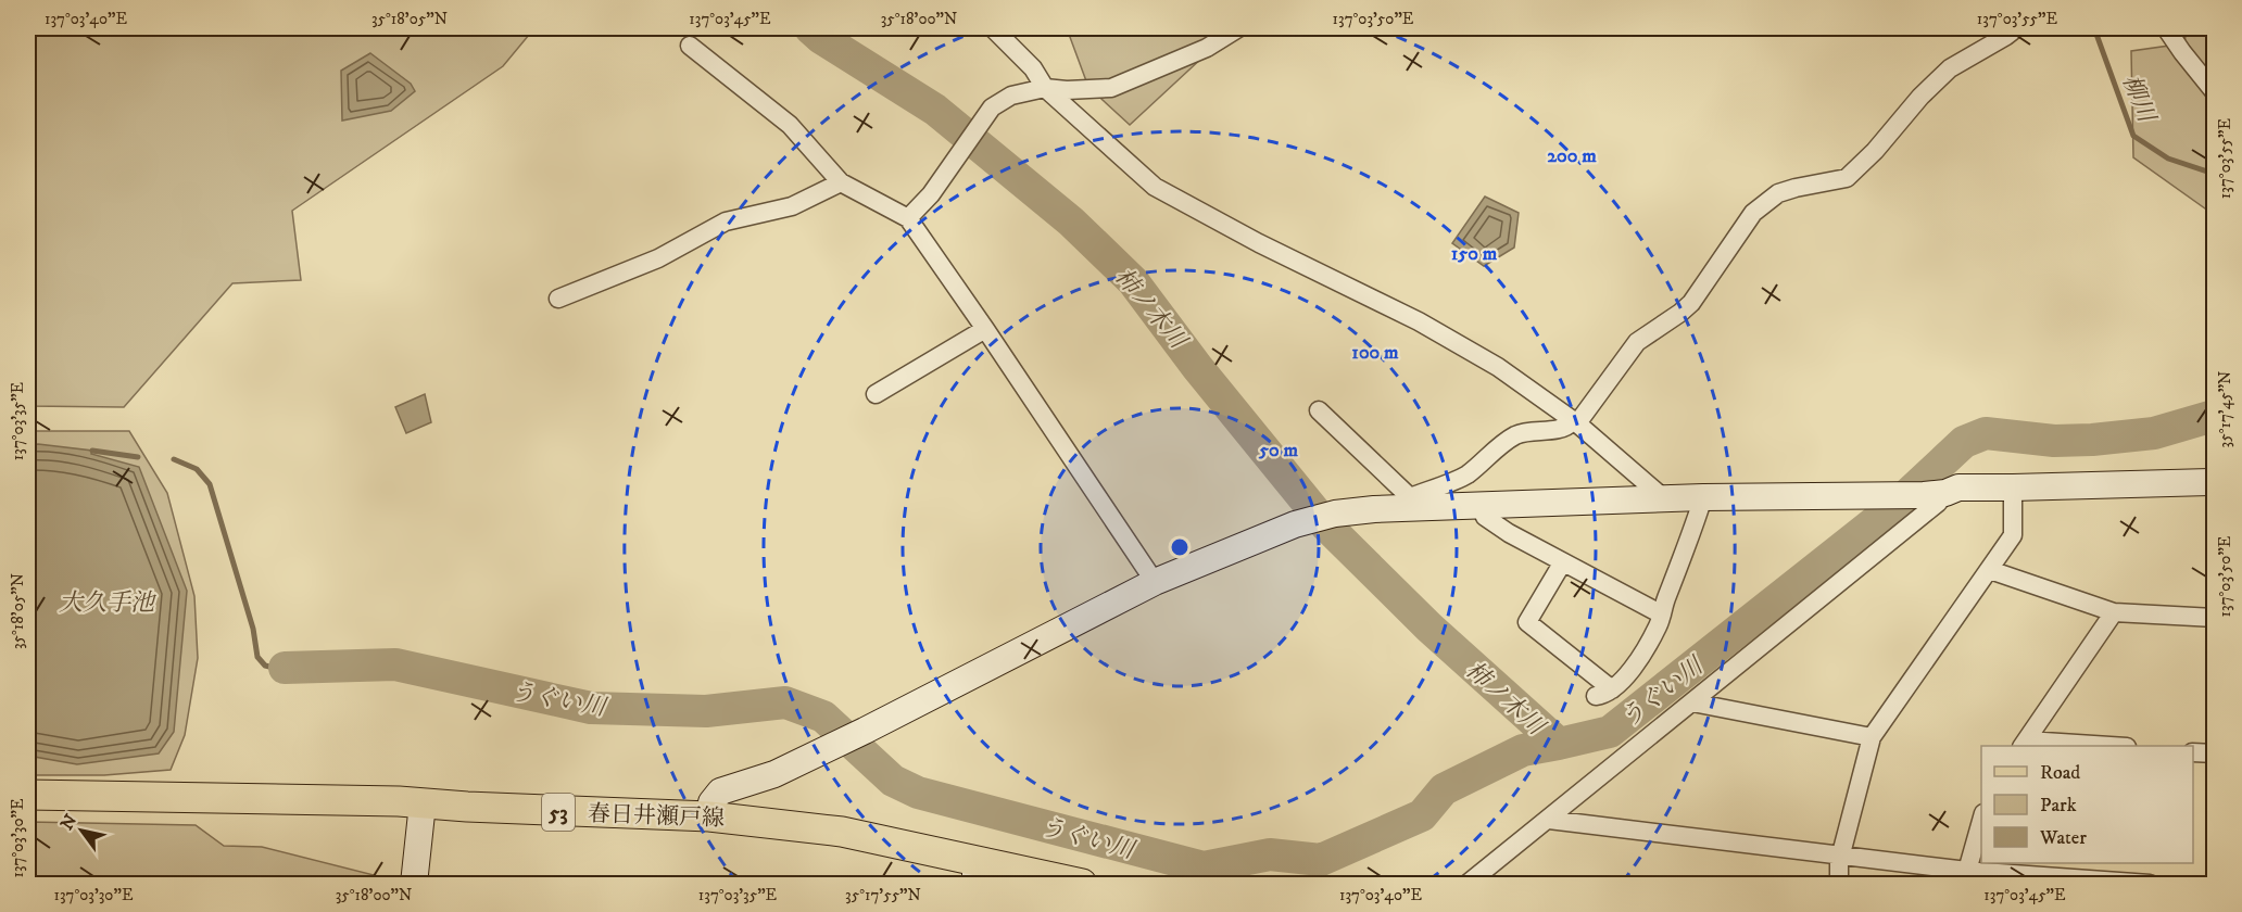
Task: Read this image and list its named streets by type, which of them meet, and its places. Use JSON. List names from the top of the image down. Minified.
{"streets":{"main road":["53","春日井瀬戸線"]},"water":["柳川","柿ノ木川","大久手池","うぐい川"],"legend":["Road","Park","Water"],"north":"top left","coordinates":["137°03'40\"E","35°18'05\"N","137°03'45\"E","35°18'00\"N","137°03'50\"E","137°03'55\"E","35°17'45\"N","137°03'35\"E","137°03'30\"E","35°17'55\"N"],"rings":["200 m","150 m","100 m","50 m"]}
